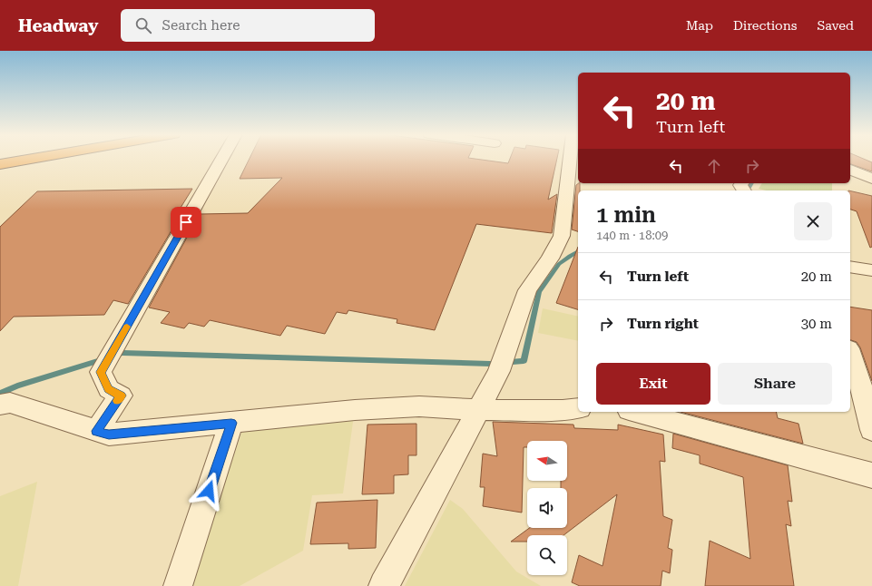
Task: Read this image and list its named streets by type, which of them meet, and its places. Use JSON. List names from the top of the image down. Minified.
{"north":"left","page":{"header":"Headway","search":"Search here","nav":["Map","Directions","Saved"],"turn":["20 m","Turn left"],"heading":["1 min","140 m · 18:09"],"list":[{"name":"Turn left","value":"20 m"},{"name":"Turn right","value":"30 m"}],"buttons":["Exit","Share"]}}
